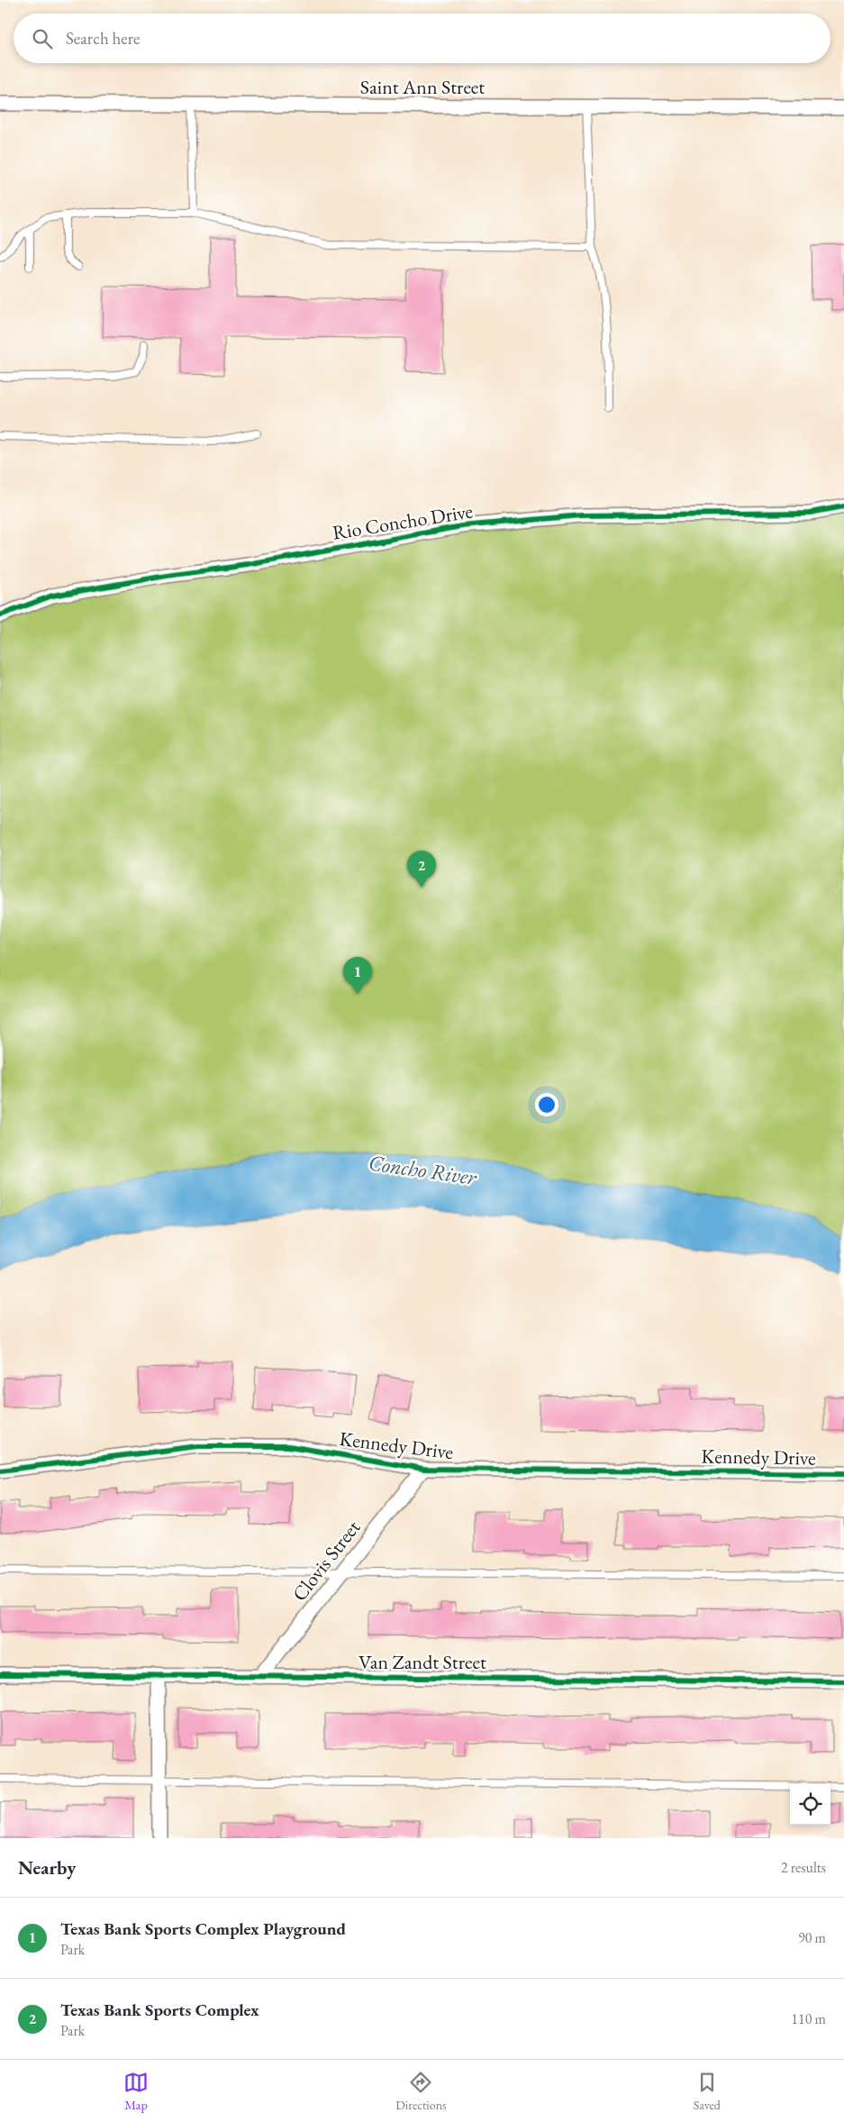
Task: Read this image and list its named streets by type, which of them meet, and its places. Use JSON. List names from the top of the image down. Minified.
{"streets":{"street":["Saint Ann Street","Rio Concho Drive","Kennedy Drive","Clovis Street","Van Zandt Street"]},"crossings":[["Kennedy Drive","Clovis Street"],["Clovis Street","Van Zandt Street"]],"water":["Concho River"],"page":{"search":"Search here","pins":["2","1"],"heading":["Nearby","2 results"],"list":[{"mark":"1","name":"Texas Bank Sports Complex Playground","note":"Park","value":"90 m"},{"mark":"2","name":"Texas Bank Sports Complex","note":"Park","value":"110 m"}],"nav":["Map","Directions","Saved"]}}
